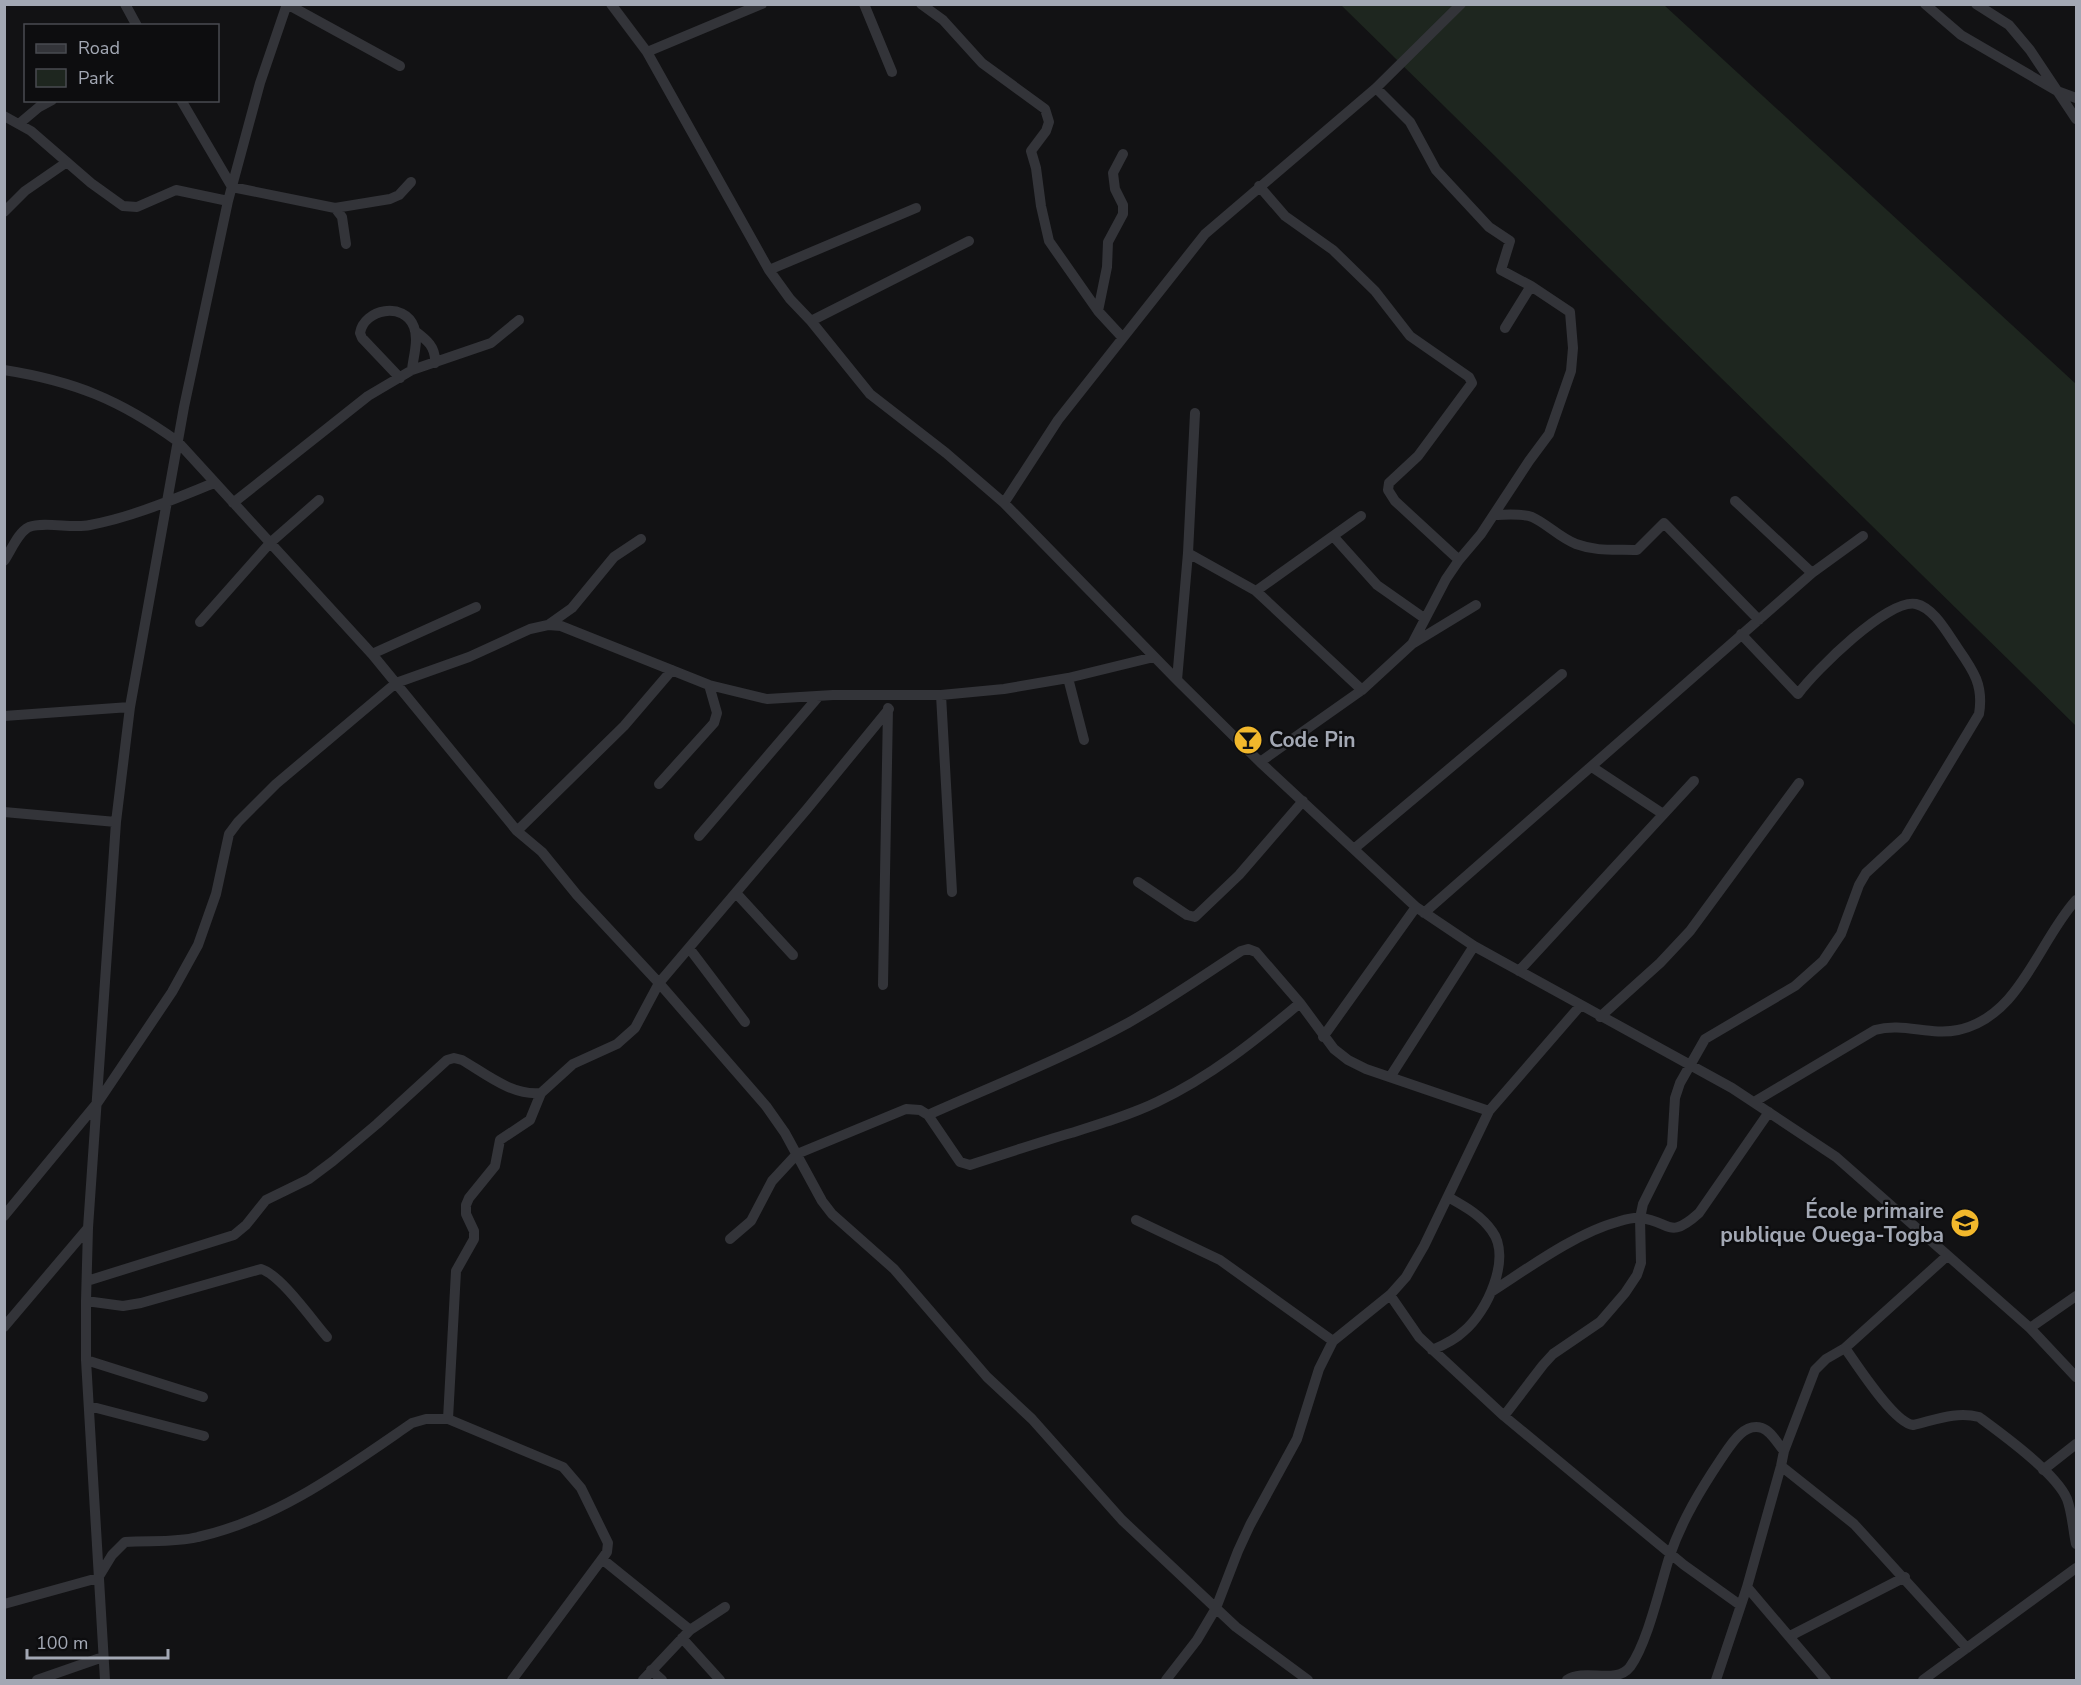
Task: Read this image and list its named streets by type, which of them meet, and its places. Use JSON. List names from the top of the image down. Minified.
{"places":{"bar":["Code Pin"],"school or university":["École primaire publique Ouega-Togba"]},"legend":["Road","Park"],"scale_bar":"100 m"}
